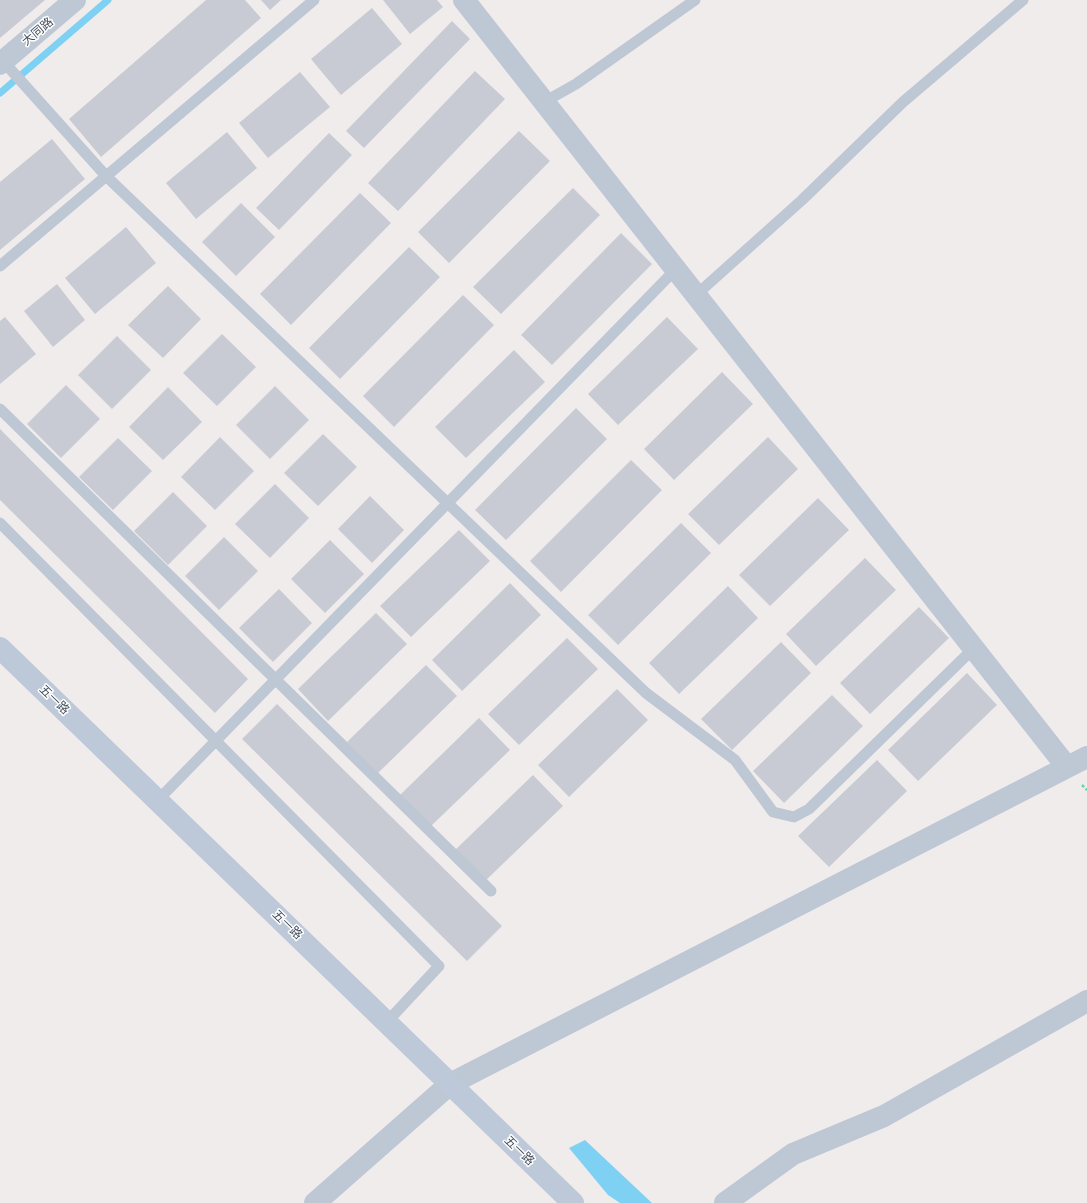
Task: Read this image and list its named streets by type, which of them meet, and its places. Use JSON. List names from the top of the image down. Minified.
{"streets":{"street":["大同路","五一路"]}}
